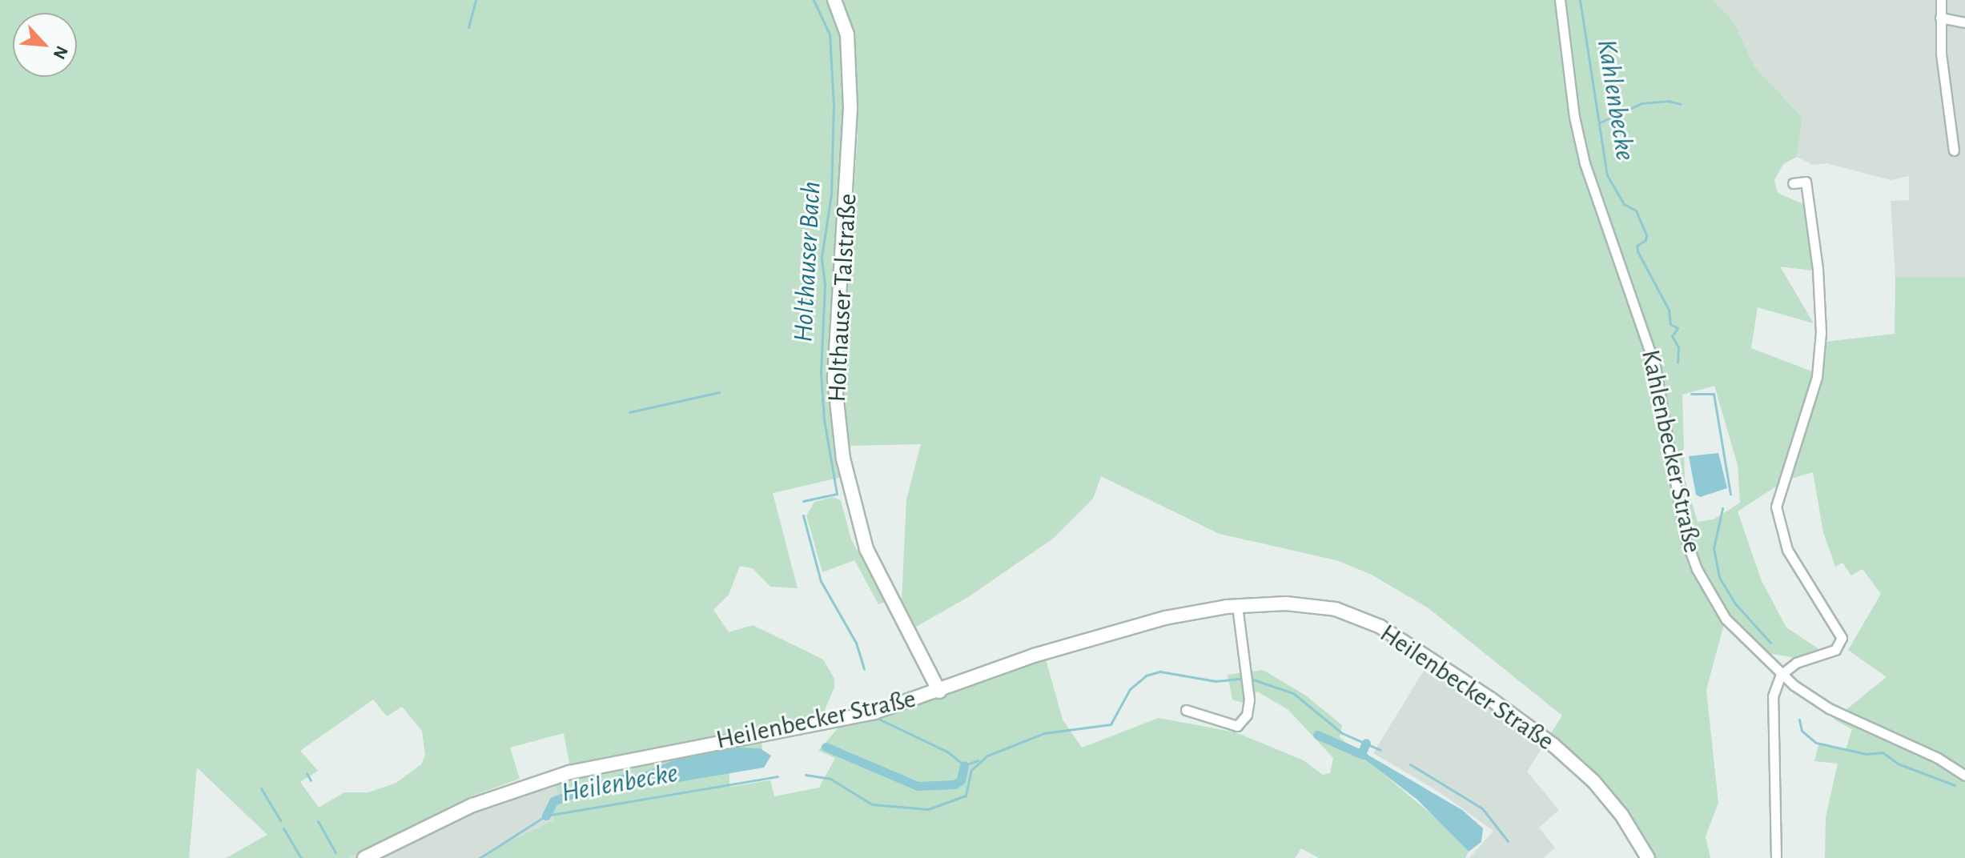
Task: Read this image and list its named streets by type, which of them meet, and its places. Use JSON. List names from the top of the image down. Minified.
{"streets":{"main road":["Holthauser Talstraße","Heilenbecker Straße"],"street":["Kahlenbecker Straße"]},"crossings":[["Holthauser Talstraße","Heilenbecker Straße"]],"water":["Kahlenbecke","Holthauser Bach","Heilenbecke"],"north":"bottom right"}
